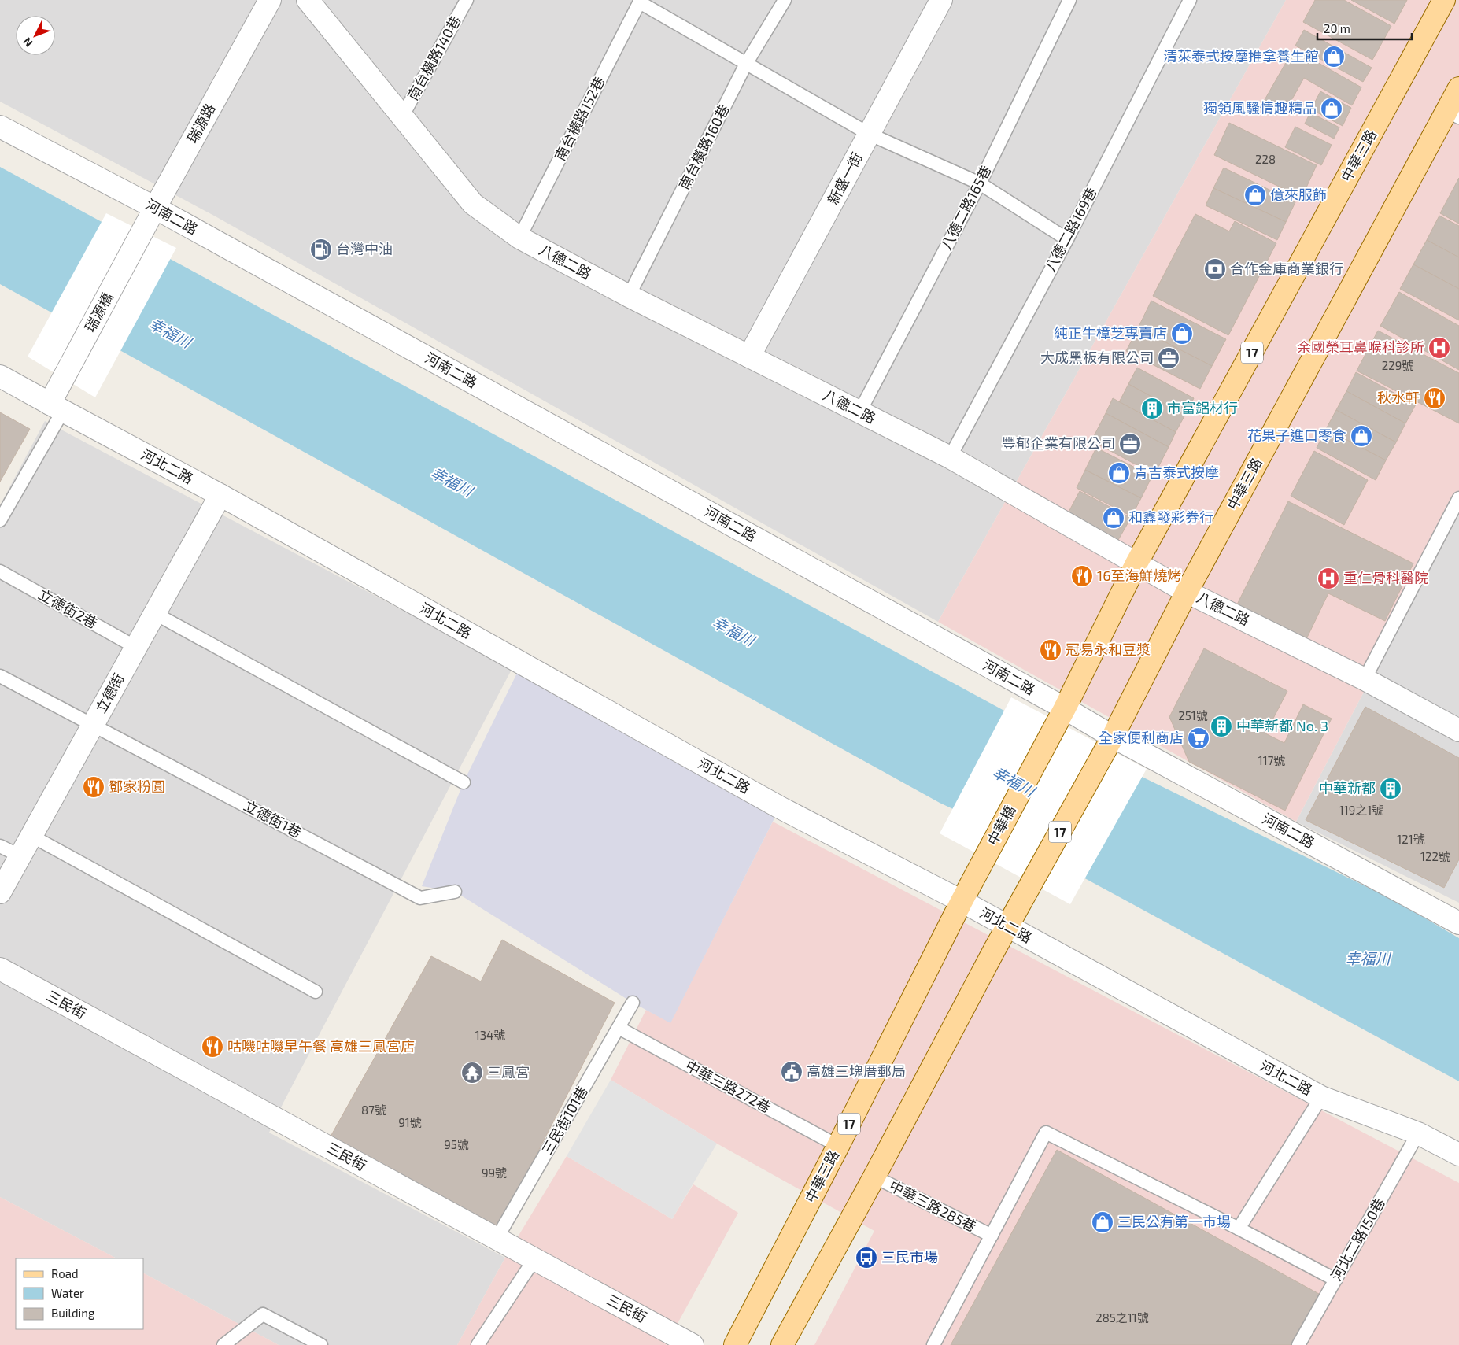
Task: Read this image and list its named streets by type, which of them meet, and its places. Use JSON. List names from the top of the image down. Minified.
{"streets":{"main road":["中華三路","17","中華橋"],"street":["瑞源路","新盛一街","河南二路","八德二路","瑞源橋","河北二路","立德街","三民街"],"lane":["南台橫路140巷","南台橫路152巷","南台橫路160巷","八德二路165巷","八德二路169巷","立德街2巷","立德街1巷","中華三路272巷","三民街101巷","中華三路285巷","河北二路150巷"]},"crossings":[["南台橫路140巷","八德二路"],["南台橫路152巷","八德二路"],["瑞源路","河南二路"],["瑞源路","瑞源橋"],["南台橫路160巷","八德二路"],["中華三路","河南二路"],["中華三路","八德二路"],["中華三路","17"],["中華三路","河北二路"],["中華三路","中華橋"],["中華三路","中華三路272巷"],["新盛一街","八德二路"],["八德二路165巷","八德二路"],["河南二路","17"],["河南二路","中華橋"],["八德二路169巷","八德二路"],["瑞源橋","河北二路"],["17","河北二路"],["17","中華三路285巷"],["河北二路","立德街"],["河北二路","中華橋"],["河北二路","河北二路150巷"],["立德街2巷","立德街"],["立德街","立德街1巷"],["三民街","三民街101巷"],["中華三路272巷","三民街101巷"]],"water":["幸福川"],"places":{"shop":["清萊泰式按摩推拿養生館","獨領風騷情趣精品","億來服飾","純正牛樟芝專賣店","花果子進口零食","青吉泰式按摩","和鑫發彩券行","三民公有第一市場"],"fuel station":["台灣中油"],"bank":["合作金庫商業銀行"],"hospital":["余國榮耳鼻喉科診所","重仁骨科醫院"],"office":["大成黑板有限公司","豐郁企業有限公司"],"restaurant":["秋水軒","16至海鮮燒烤","冠易永和豆漿","鄧家粉圓","咕嘰咕嘰早午餐 高雄三鳳宮店"],"building":["市富鋁材行","中華新都 No. 3","中華新都"],"supermarket":["全家便利商店"],"public building":["高雄三塊厝郵局"],"temple":["三鳳宮"],"bus stop":["三民市場"]},"house_numbers":["228","229號","251號","117號","119之1號","121號","122號","134號","87號","91號","95號","99號","285之11號"],"legend":["Road","Water","Building"],"scale_bar":"20 m","north":"bottom left"}
